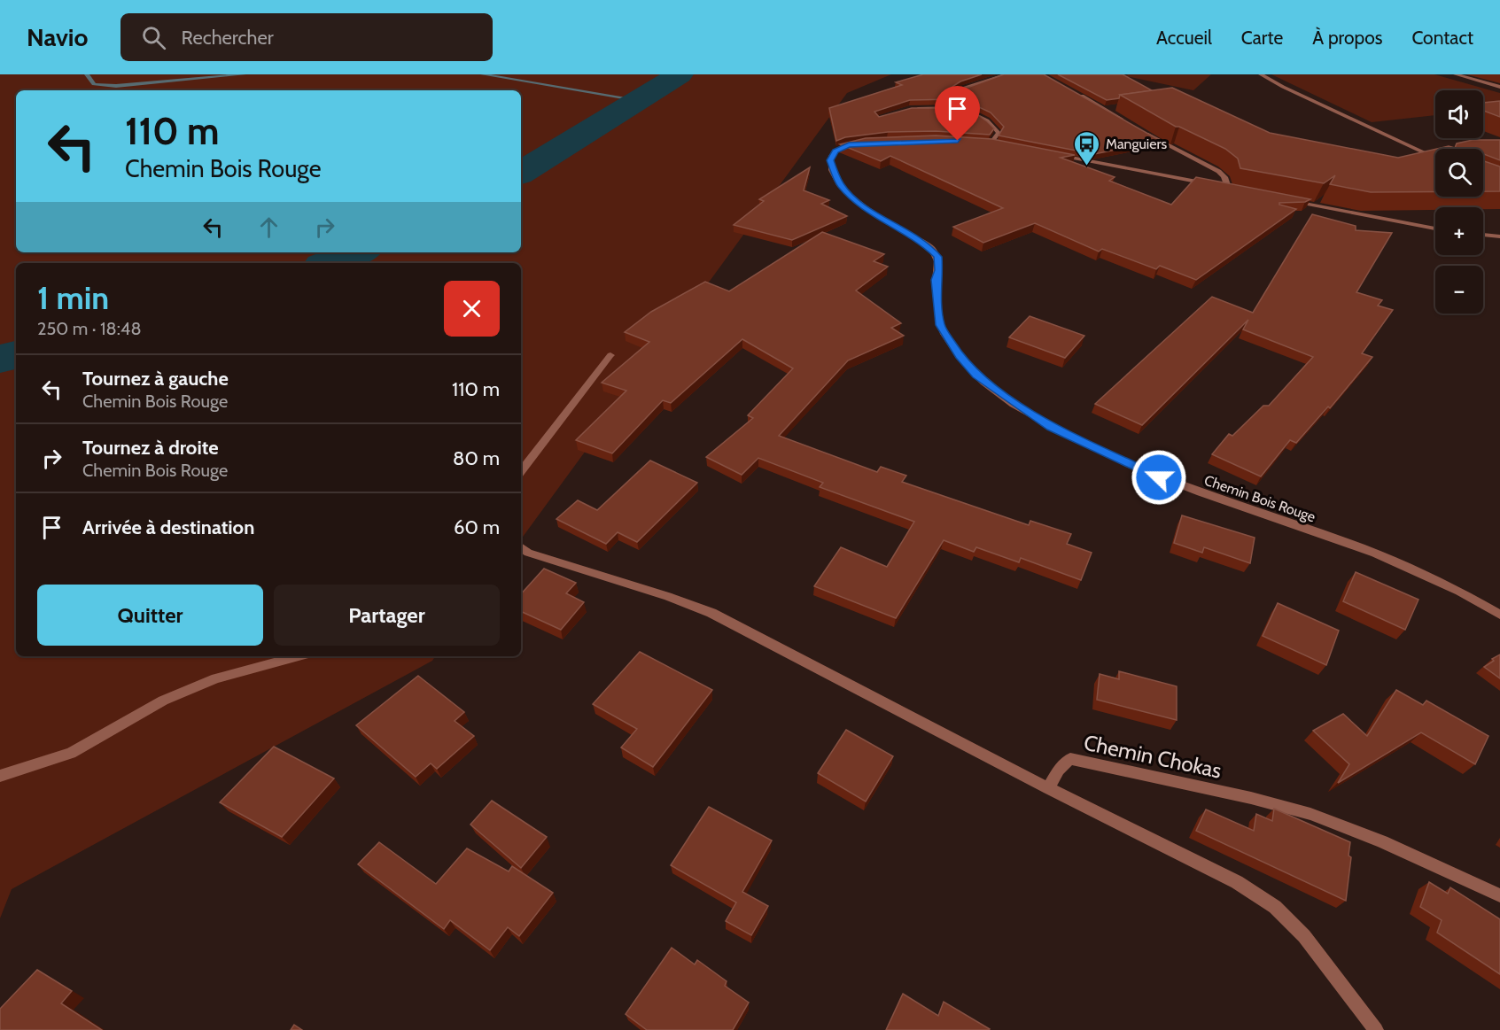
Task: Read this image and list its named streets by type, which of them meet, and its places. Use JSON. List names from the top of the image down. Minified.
{"streets":{"street":["Chemin Bois Rouge","Chemin Chokas"]},"places":{"bus stop":["Manguiers"]},"page":{"header":"Navio","search":"Rechercher","nav":["Accueil","Carte","À propos","Contact"],"map_buttons":["+","−"],"turn":["110 m","Chemin Bois Rouge"],"heading":["1 min","250 m · 18:48"],"list":[{"name":"Tournez à gauche","note":"Chemin Bois Rouge","value":"110 m"},{"name":"Tournez à droite","note":"Chemin Bois Rouge","value":"80 m"},{"name":"Arrivée à destination","value":"60 m"}],"buttons":["Quitter","Partager"]}}
